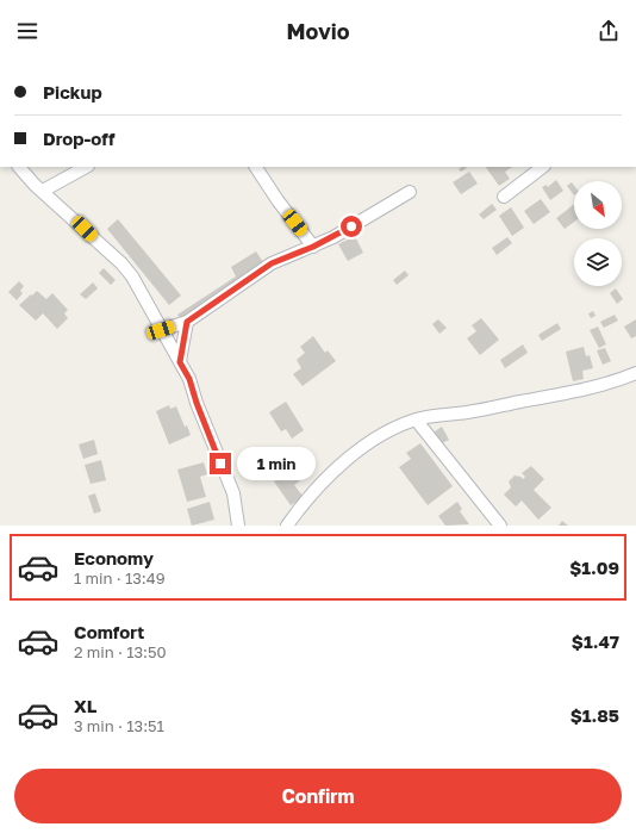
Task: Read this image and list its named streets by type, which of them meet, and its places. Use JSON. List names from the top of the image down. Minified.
{"north":"bottom right","page":{"header":"Movio","banner":["Pickup","Drop-off"],"bubble":"1 min","list":[{"name":"Economy","note":"1 min · 13:49","value":"$1.09"},{"name":"Comfort","note":"2 min · 13:50","value":"$1.47"},{"name":"XL","note":"3 min · 13:51","value":"$1.85"}],"buttons":"Confirm"}}
